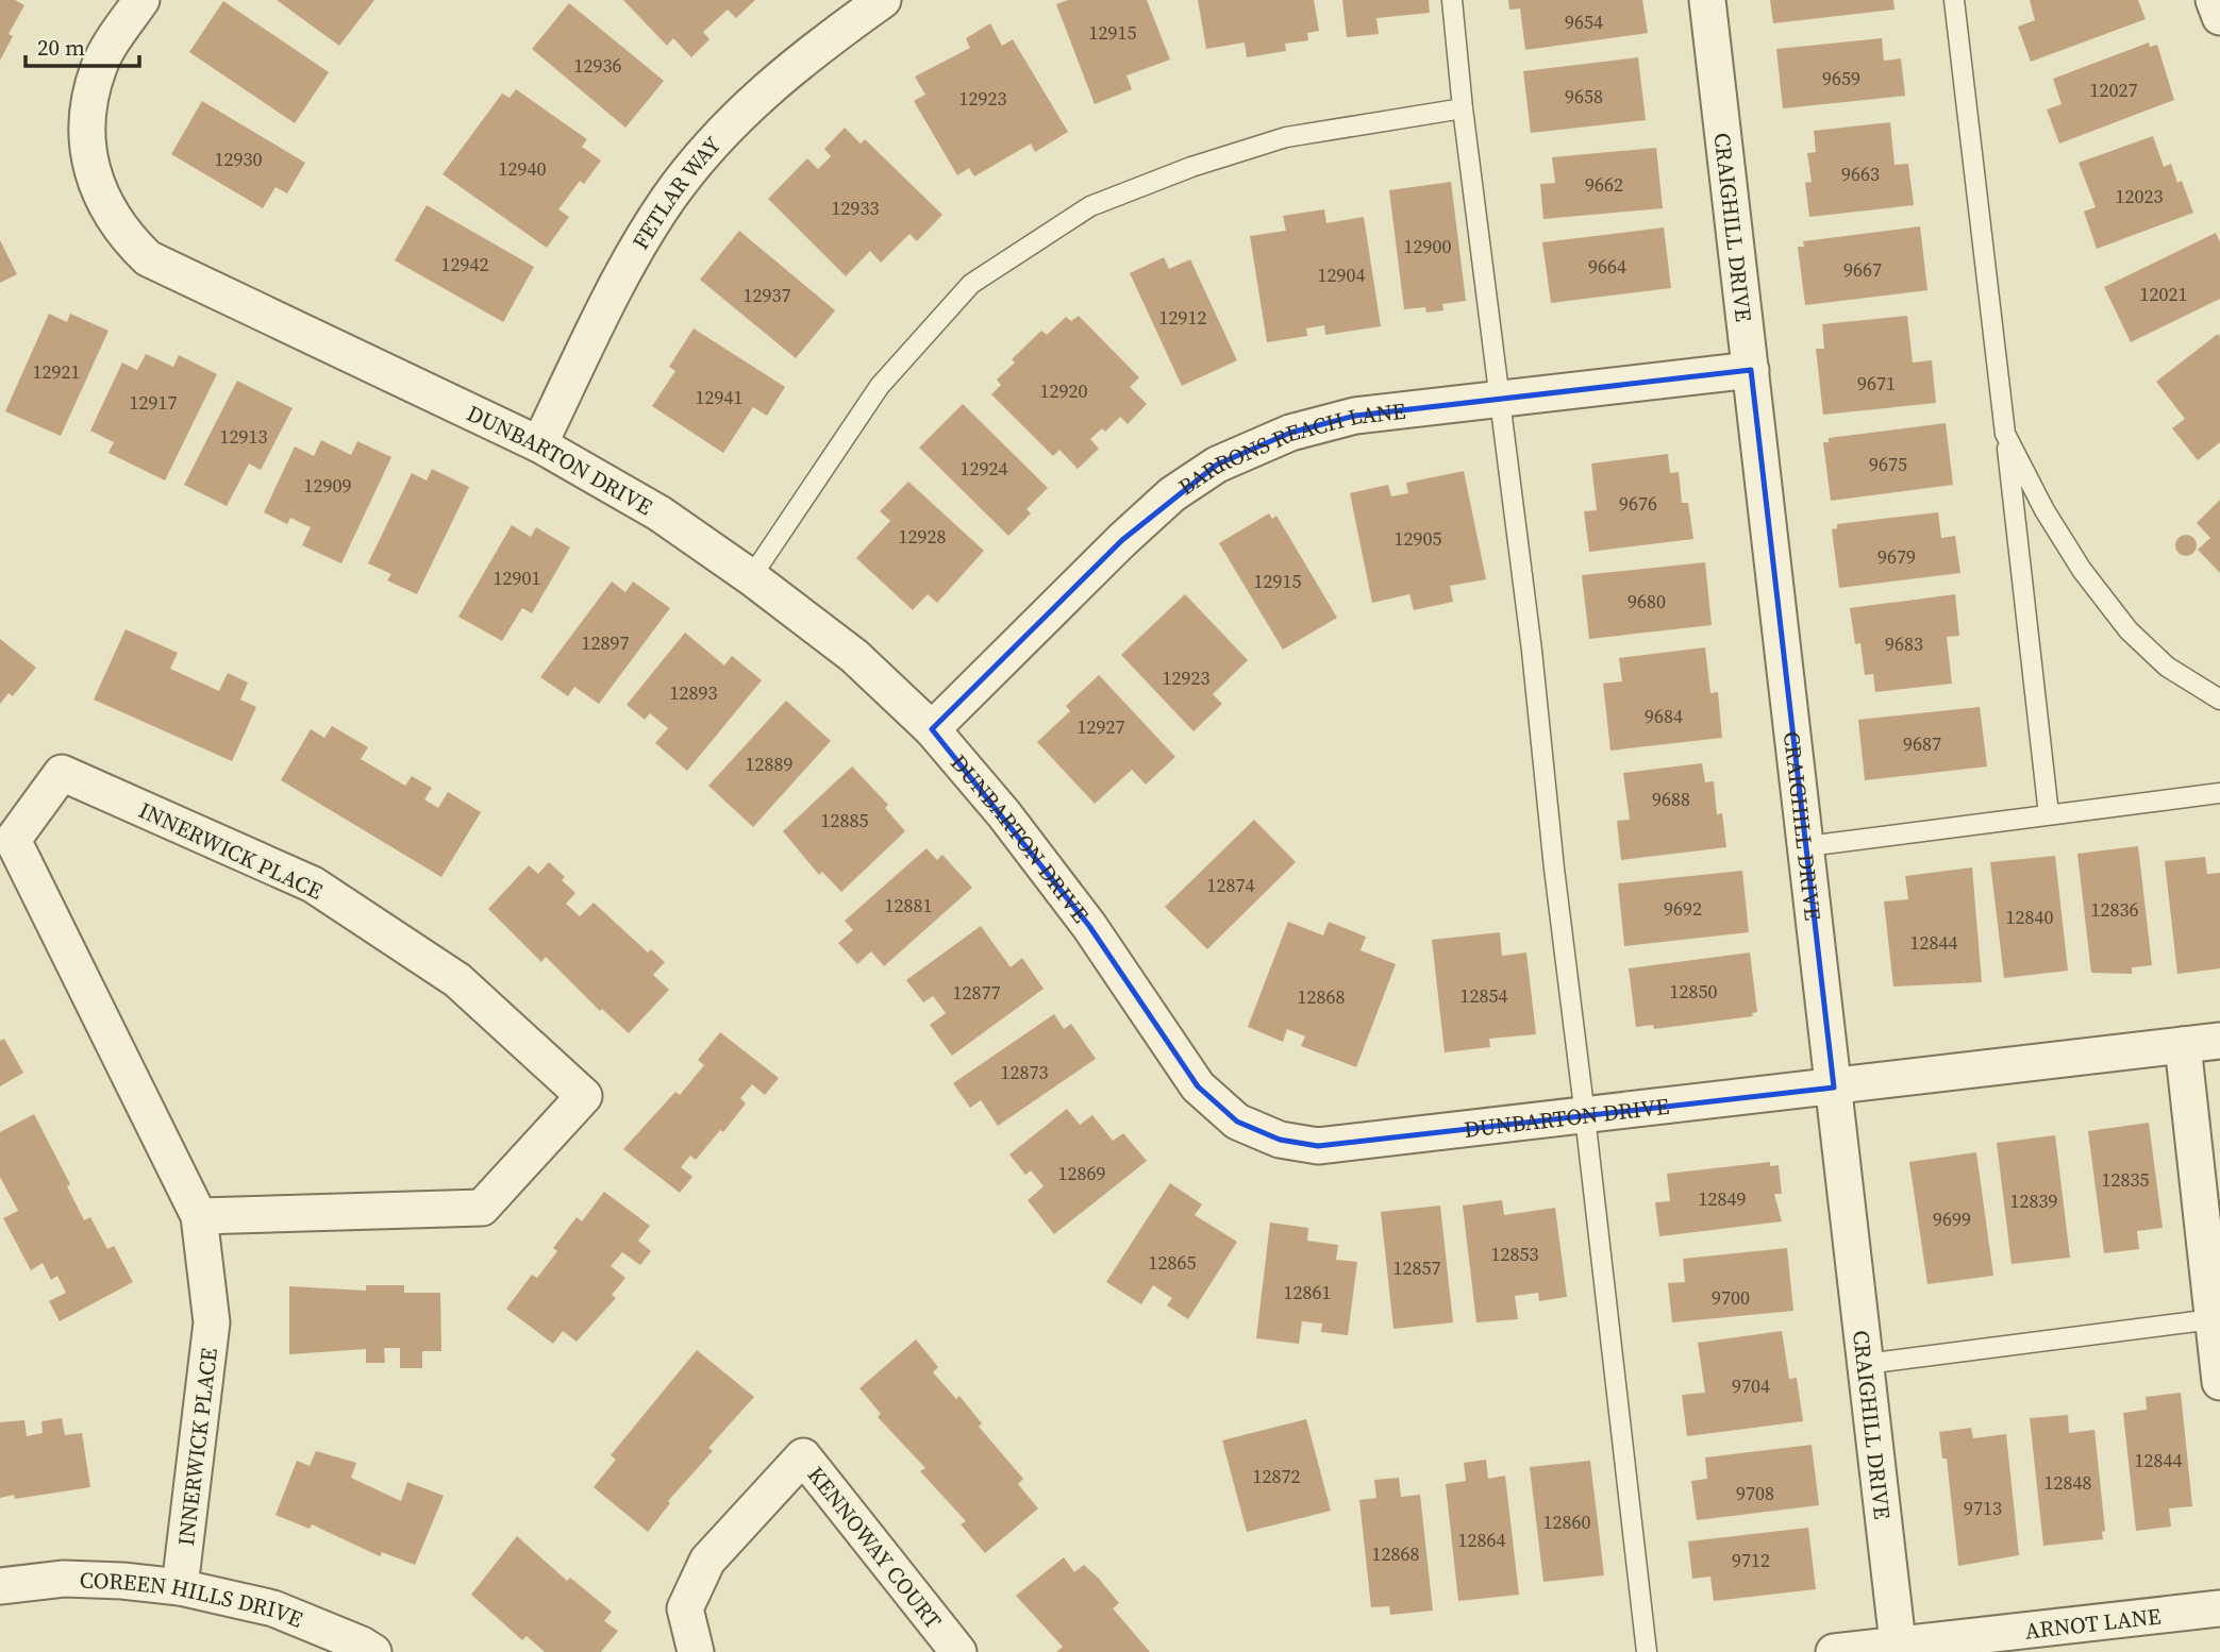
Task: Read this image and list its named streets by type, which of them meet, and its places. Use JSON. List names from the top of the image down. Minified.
{"streets":{"street":["FETLAR WAY","CRAIGHILL DRIVE","BARRONS REACH LANE","DUNBARTON DRIVE","INNERWICK PLACE","KENNOWAY COURT","COREEN HILLS DRIVE","ARNOT LANE"]},"crossings":[["FETLAR WAY","DUNBARTON DRIVE"],["CRAIGHILL DRIVE","BARRONS REACH LANE"],["CRAIGHILL DRIVE","DUNBARTON DRIVE"],["CRAIGHILL DRIVE","ARNOT LANE"],["BARRONS REACH LANE","DUNBARTON DRIVE"],["INNERWICK PLACE","COREEN HILLS DRIVE"]],"house_numbers":["9654","12915","12936","9659","12027","9658","12923","12930","12940","9663","9662","12023","12933","12900","12942","9664","9667","12904","12021","12937","12912","12921","9671","12920","12941","12917","12913","9675","12924","12909","9676","12928","12905","9679","12901","12915","9680","12897","9683","12923","12893","9684","12927","9687","12889","9688","12885","12874","12881","9692","12836","12840","12844","12850","12877","12854","12868","12873","12869","12835","12849","12839","9699","12853","12865","12857","12861","9700","9704","12844","12872","12848","9708","9713","12860","12864","12868","9712"],"scale_bar":"20 m"}
